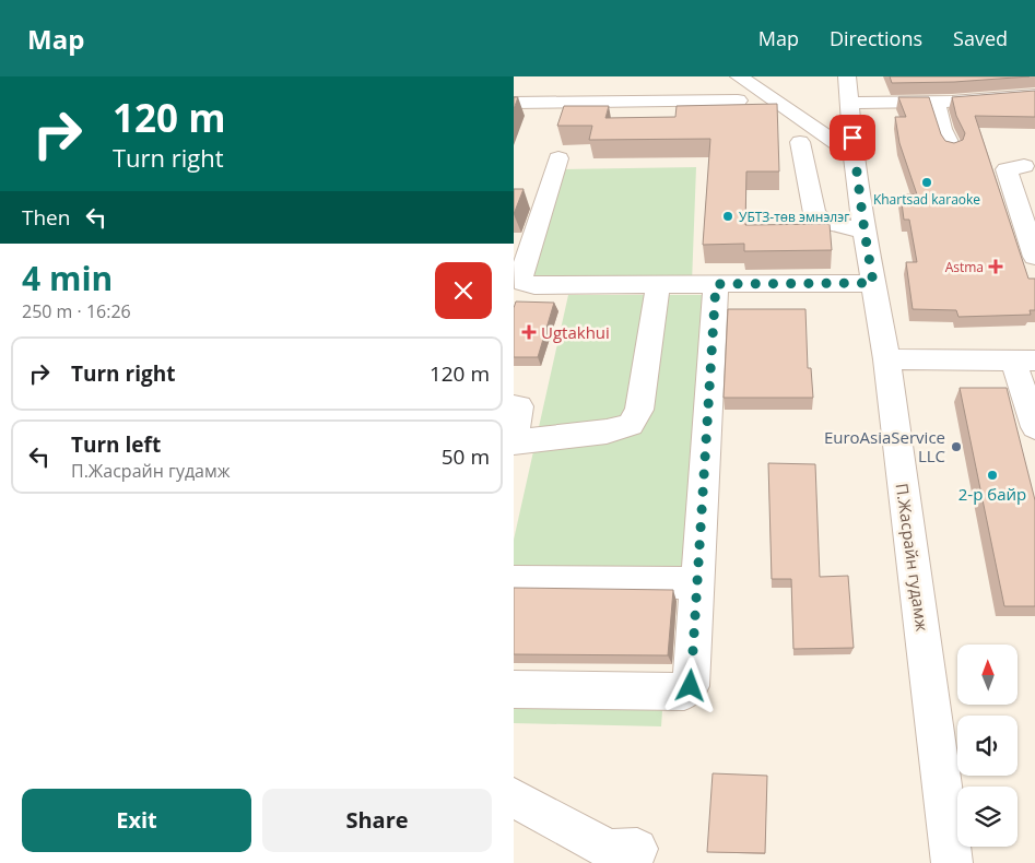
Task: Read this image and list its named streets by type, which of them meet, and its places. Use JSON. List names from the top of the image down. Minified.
{"streets":{"street":["П.Жасрайн гудамж"]},"places":{"other":["Khartsad karaoke","УБТЗ-төв эмнэлэг","EuroAsiaService LLC","2-р байр"],"health":["Astma","Ugtakhui"]},"north":"top","page":{"header":"Map","nav":["Map","Directions","Saved"],"turn":["120 m","Turn right"],"then":"Then","heading":["4 min","250 m · 16:26"],"list":[{"name":"Turn right","value":"120 m"},{"name":"Turn left","note":"П.Жасрайн гудамж","value":"50 m"}],"buttons":["Exit","Share"]}}
